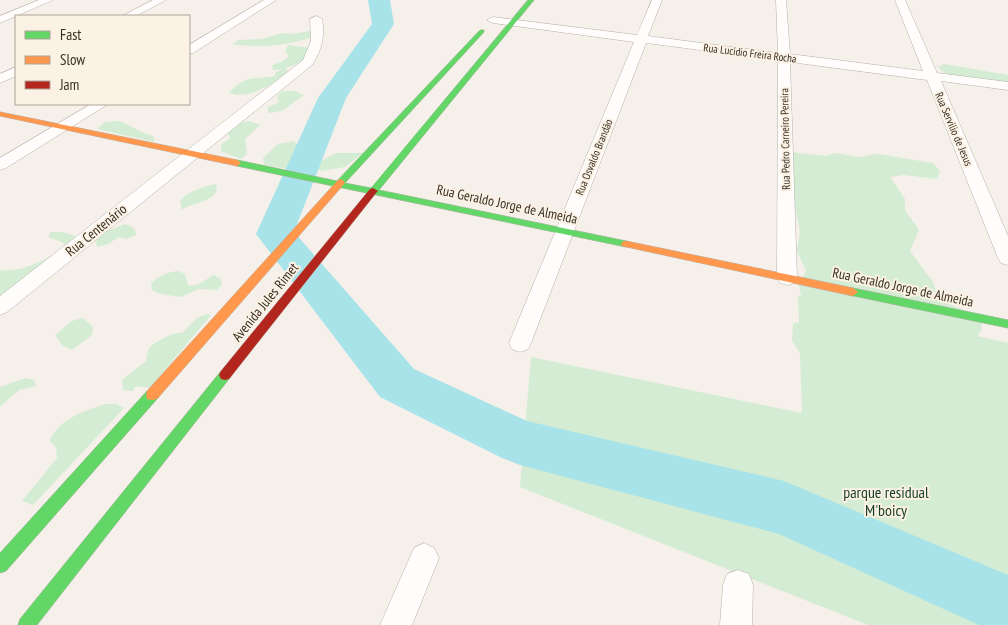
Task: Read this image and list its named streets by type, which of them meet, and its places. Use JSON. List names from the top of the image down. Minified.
{"streets":{"main road":["Rua Geraldo Jorge de Almeida","Avenida Jules Rimet"],"street":["Rua Lucidio Freira Rocha","Rua Servilio de Jesus","Rua Pedro Carneiro Pereira","Rua Osvaldo Brandão","Rua Centenário"]},"crossings":[["Rua Lucidio Freira Rocha","Rua Servilio de Jesus"],["Rua Lucidio Freira Rocha","Rua Pedro Carneiro Pereira"],["Rua Lucidio Freira Rocha","Rua Osvaldo Brandão"],["Rua Lucidio Freira Rocha","Avenida Jules Rimet"],["Rua Pedro Carneiro Pereira","Rua Geraldo Jorge de Almeida"],["Rua Osvaldo Brandão","Rua Geraldo Jorge de Almeida"],["Rua Geraldo Jorge de Almeida","Rua Centenário"],["Rua Geraldo Jorge de Almeida","Avenida Jules Rimet"]],"parks":["parque residual M'boicy"],"legend":["Fast","Slow","Jam"]}
